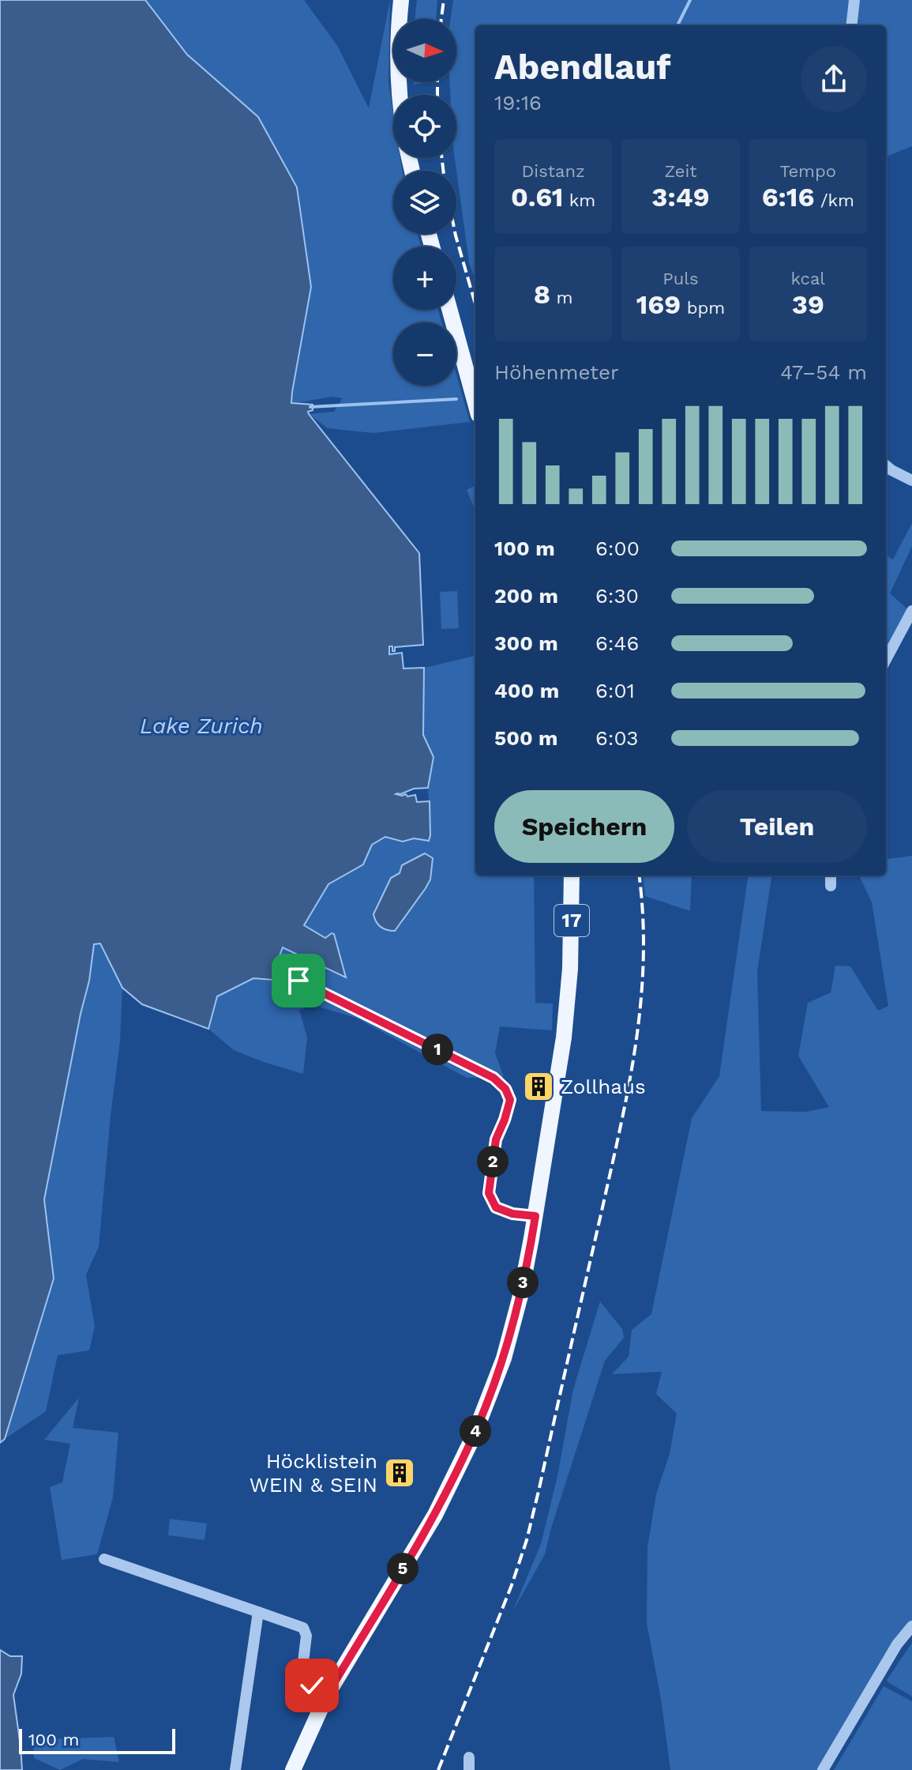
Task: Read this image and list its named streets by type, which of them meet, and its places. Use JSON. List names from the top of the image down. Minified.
{"streets":{"main road":["17"]},"water":["Lake Zurich"],"places":{"building":["Zollhaus","Höcklistein WEIN & SEIN"]},"scale_bar":"100 m","north":"right","page":{"map_buttons":["+","−"],"heading":["Abendlauf","19:16"],"stats":[["Distanz","0.61 km"],["Zeit","3:49"],["Tempo","6:16 /km"],["8 m"],["Puls","169 bpm"],["kcal","39"]],"chart":["Höhenmeter","47–54 m"],"list":[{"name":"100 m","note":"6:00"},{"name":"200 m","note":"6:30"},{"name":"300 m","note":"6:46"},{"name":"400 m","note":"6:01"},{"name":"500 m","note":"6:03"}],"buttons":["Speichern","Teilen"],"pins":["1","2","3","4","5"],"scale":"100 m"}}
